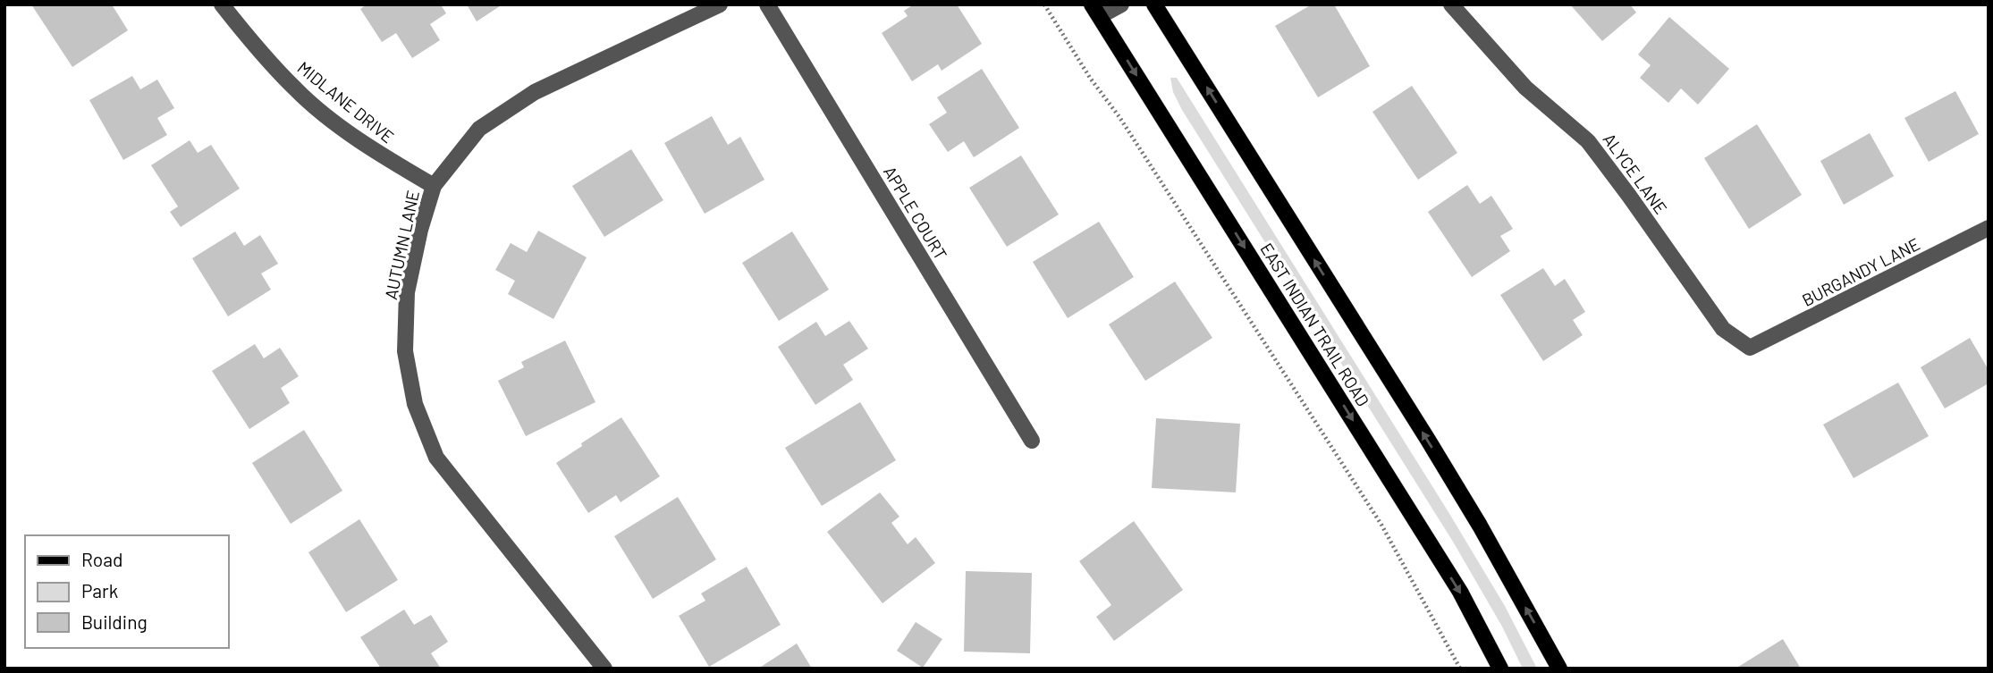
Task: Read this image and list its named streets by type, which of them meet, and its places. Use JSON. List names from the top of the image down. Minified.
{"streets":{"main road":["EAST INDIAN TRAIL ROAD"],"street":["MIDLANE DRIVE","ALYCE LANE","APPLE COURT","AUTUMN LANE","BURGANDY LANE"]},"crossings":[["MIDLANE DRIVE","AUTUMN LANE"],["ALYCE LANE","BURGANDY LANE"]],"legend":["Road","Park","Building"]}
